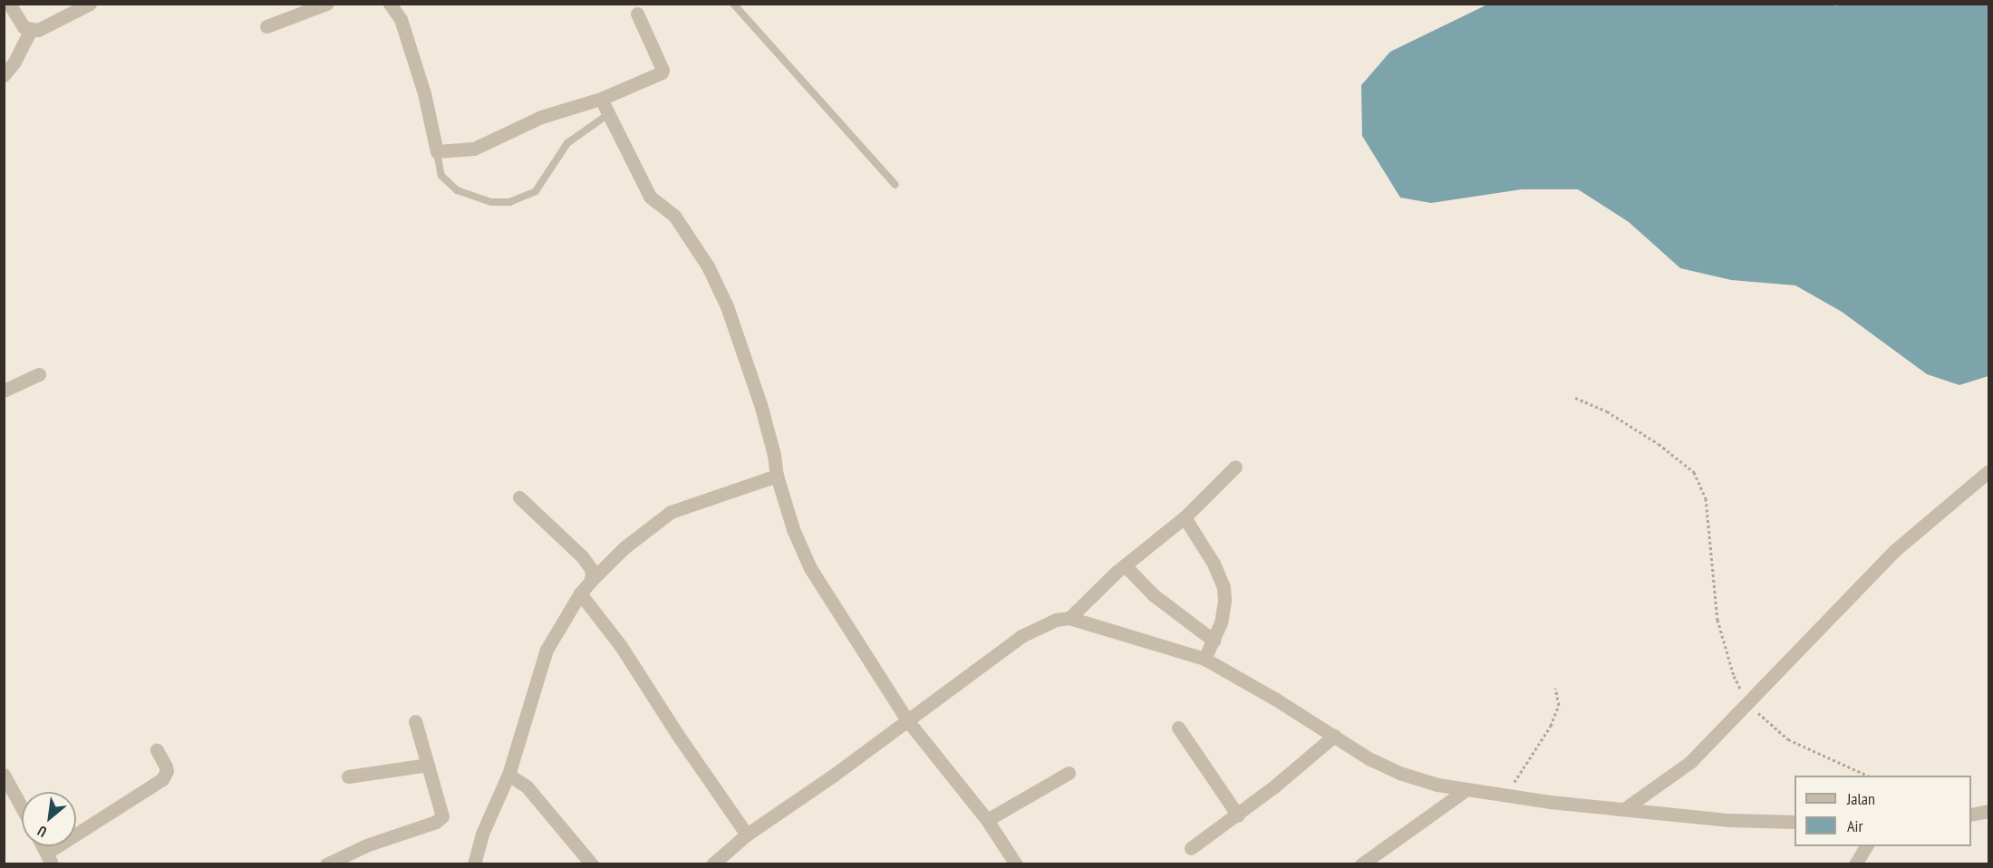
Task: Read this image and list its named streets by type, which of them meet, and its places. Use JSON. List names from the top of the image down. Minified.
{"legend":["Jalan","Air"],"north":"bottom left"}
